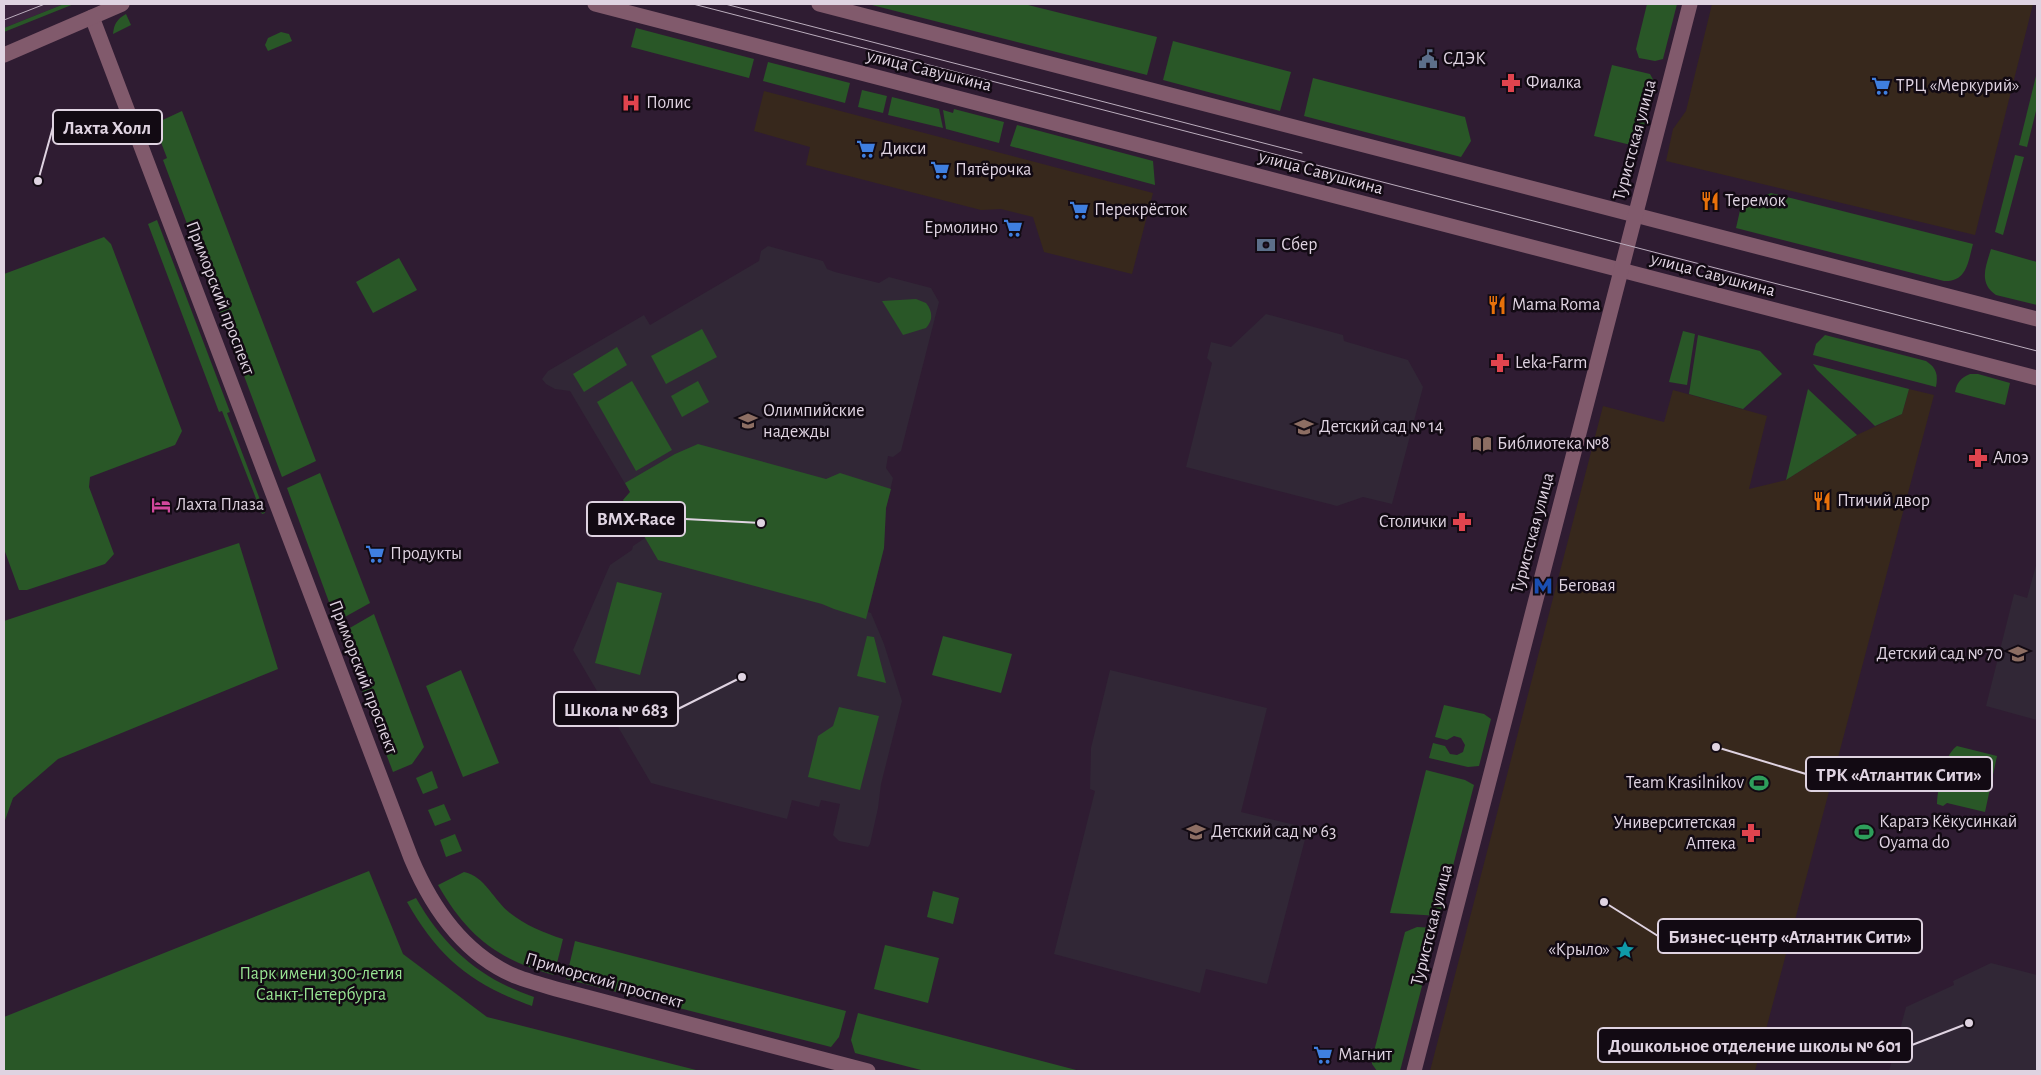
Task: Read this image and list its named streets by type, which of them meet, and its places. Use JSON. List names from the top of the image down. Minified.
{"streets":{"main road":["улица Савушкина","Туристская улица","Приморский проспект"]},"crossings":[["улица Савушкина","Туристская улица"]],"parks":["Парк имени 300-летия Санкт-Петербурга"],"places":{"public building":["СДЭК"],"pharmacy":["Фиалка","Leka-Farm","Алоэ","Столички","Университетская Аптека"],"supermarket":["ТРЦ «Меркурий»","Дикси","Пятёрочка","Перекрёсток","Ермолино","Продукты","Магнит"],"hospital":["Полис"],"other":["Лахта Холл","BMX-Race","Школа № 683","ТРК «Атлантик Сити»","Бизнес-центр «Атлантик Сити»","Дошкольное отделение школы № 601"],"restaurant":["Теремок","Mama Roma","Птичий двор"],"bank":["Сбер"],"school or university":["Олимпийские надежды","Детский сад № 14","Детский сад № 70","Детский сад № 63"],"library":["Библиотека №8"],"hotel":["Лахта Плаза"],"metro station":["Беговая"],"sports":["Team Krasilnikov","Каратэ Кёкусинкай Oyama do"],"place":["«Крыло»"]}}
